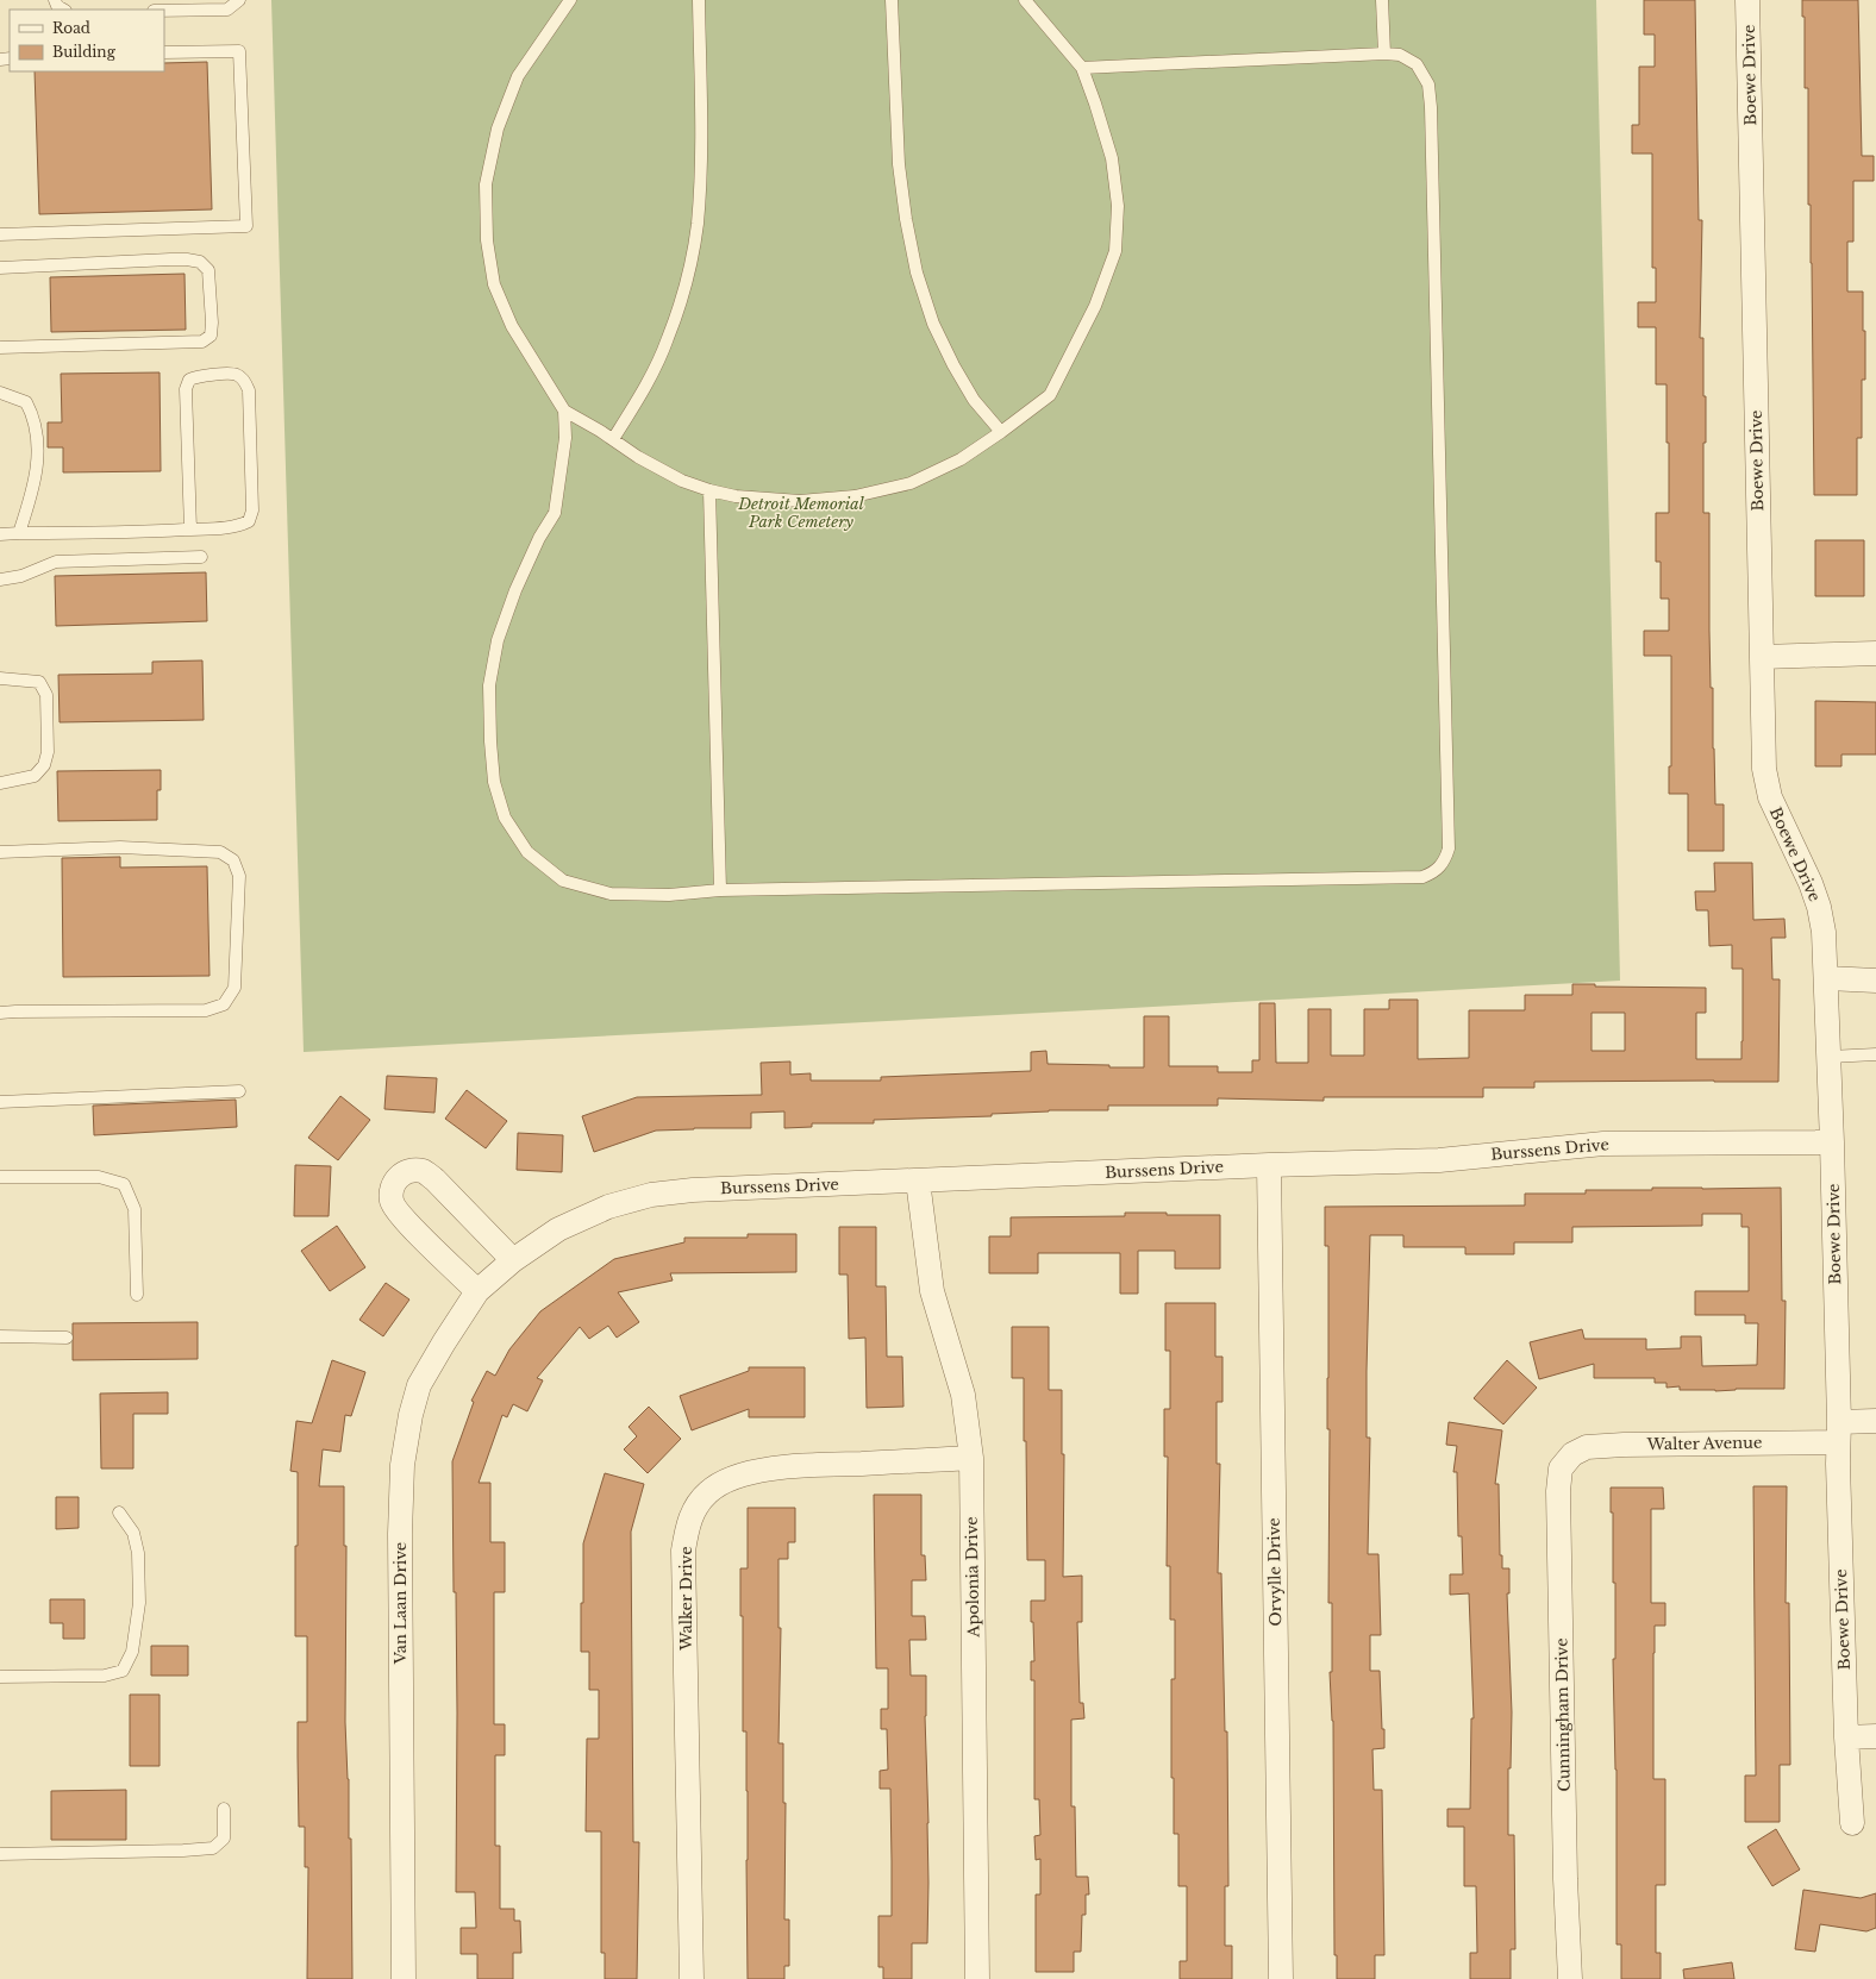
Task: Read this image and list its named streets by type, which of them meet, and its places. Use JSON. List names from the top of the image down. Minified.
{"streets":{"street":["Boewe Drive","Burssens Drive","Walter Avenue","Orvylle Drive","Apolonia Drive","Walker Drive","Van Laan Drive","Cunningham Drive"]},"crossings":[["Boewe Drive","Burssens Drive"],["Boewe Drive","Walter Avenue"],["Burssens Drive","Orvylle Drive"],["Burssens Drive","Apolonia Drive"],["Burssens Drive","Van Laan Drive"],["Walter Avenue","Cunningham Drive"],["Apolonia Drive","Walker Drive"]],"parks":["Detroit Memorial Park Cemetery"],"legend":["Road","Building"]}
